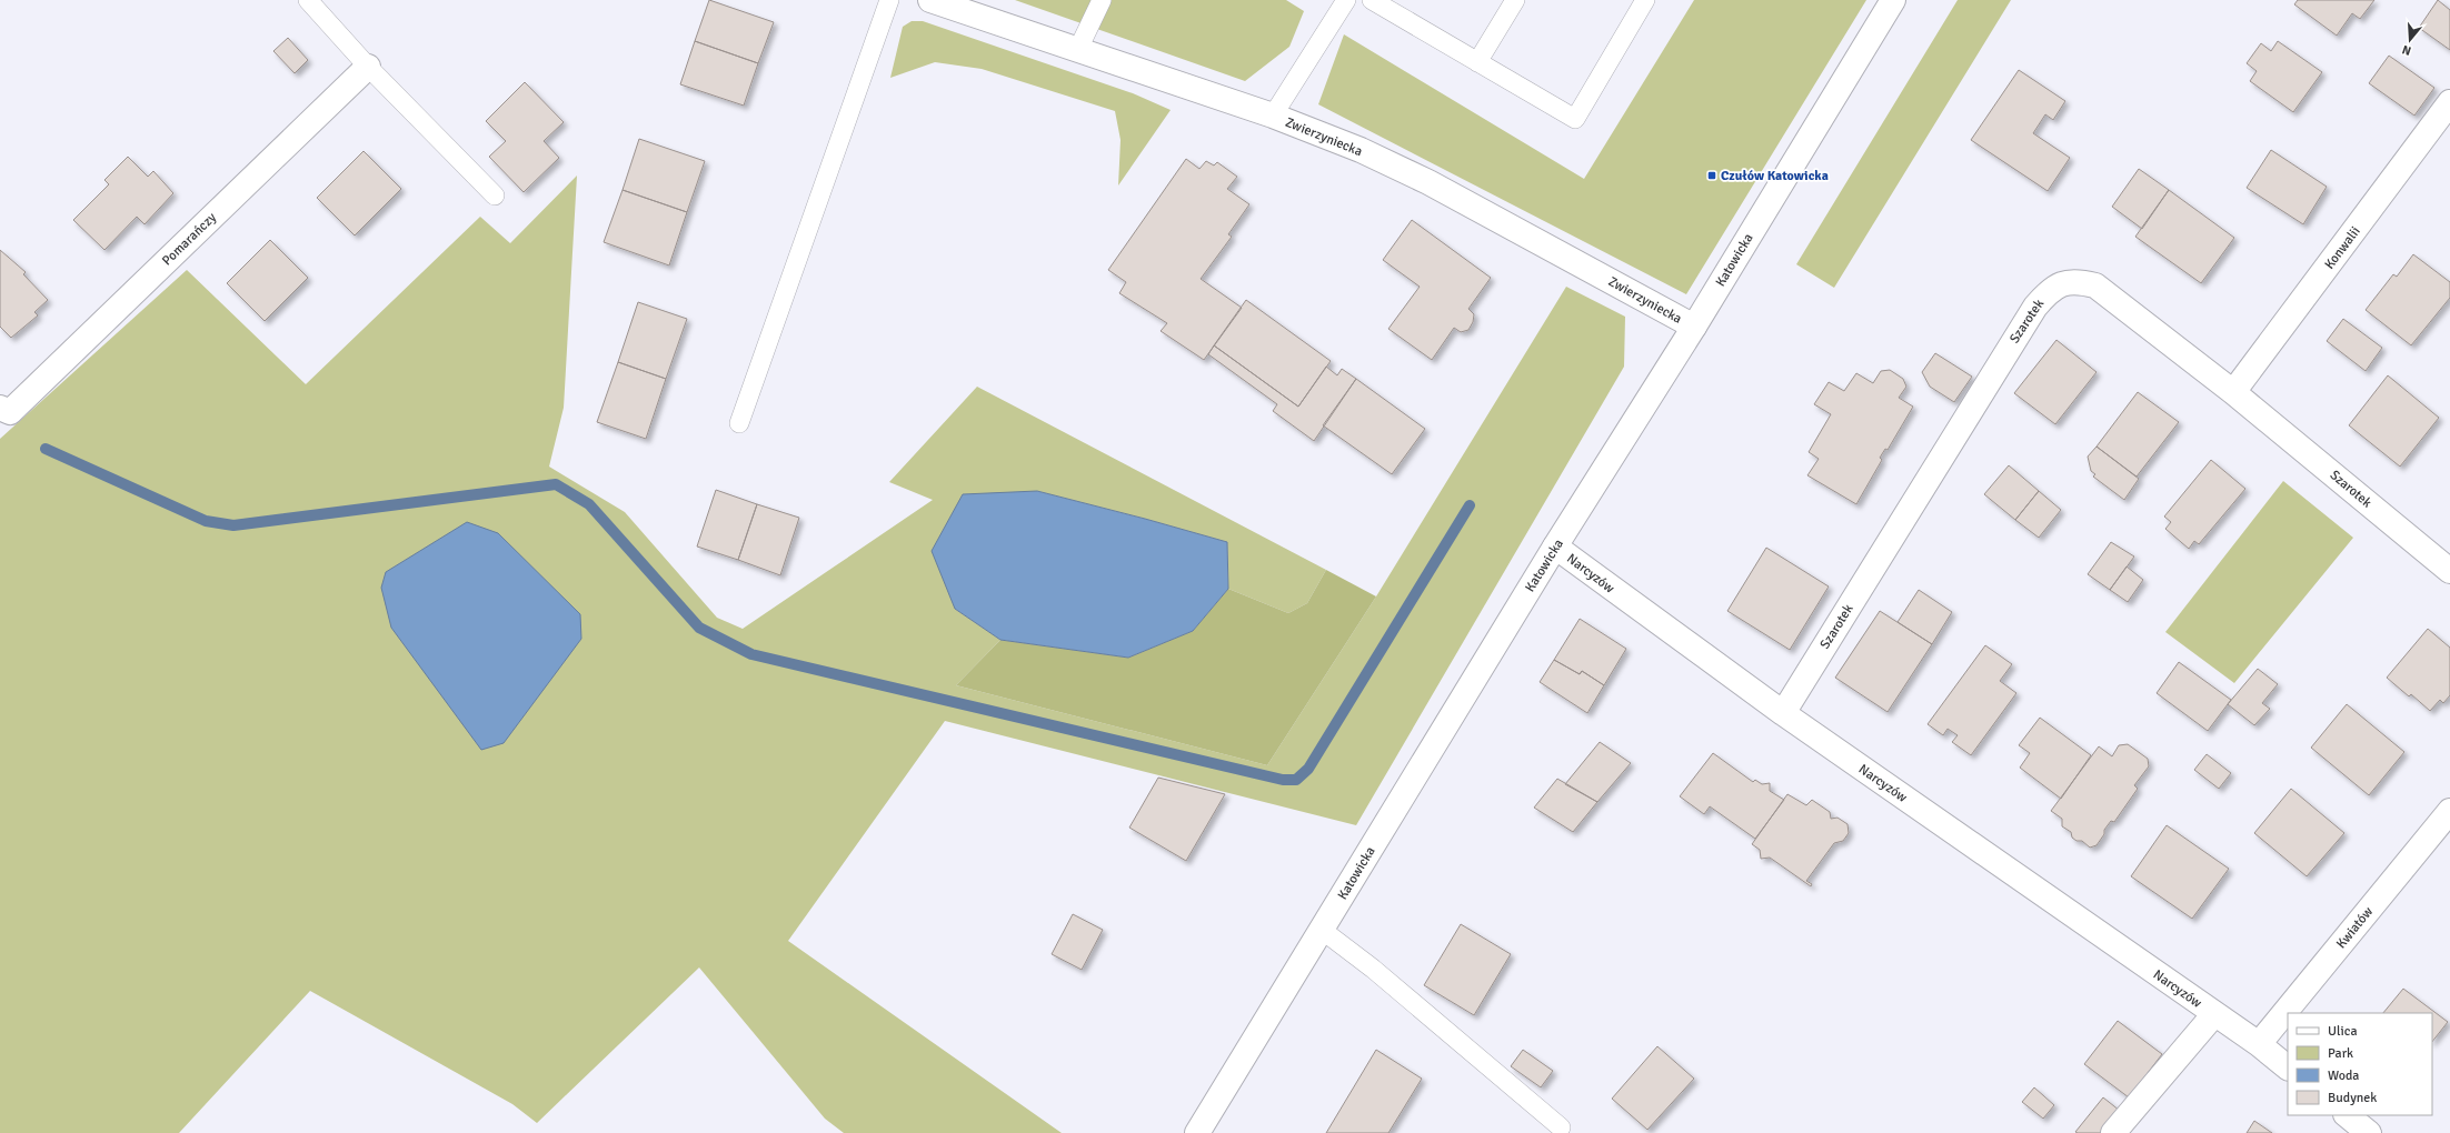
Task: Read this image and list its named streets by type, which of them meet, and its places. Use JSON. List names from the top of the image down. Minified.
{"streets":{"street":["Zwierzyniecka","Pomarańczy","Konwalii","Katowicka","Szarotek","Narcyzów","Kwiatów"]},"crossings":[["Zwierzyniecka","Katowicka"],["Konwalii","Szarotek"],["Katowicka","Narcyzów"],["Szarotek","Narcyzów"],["Narcyzów","Kwiatów"]],"places":{"transit":["Czułów Katowicka"]},"legend":["Ulica","Park","Woda","Budynek"],"north":"bottom"}
